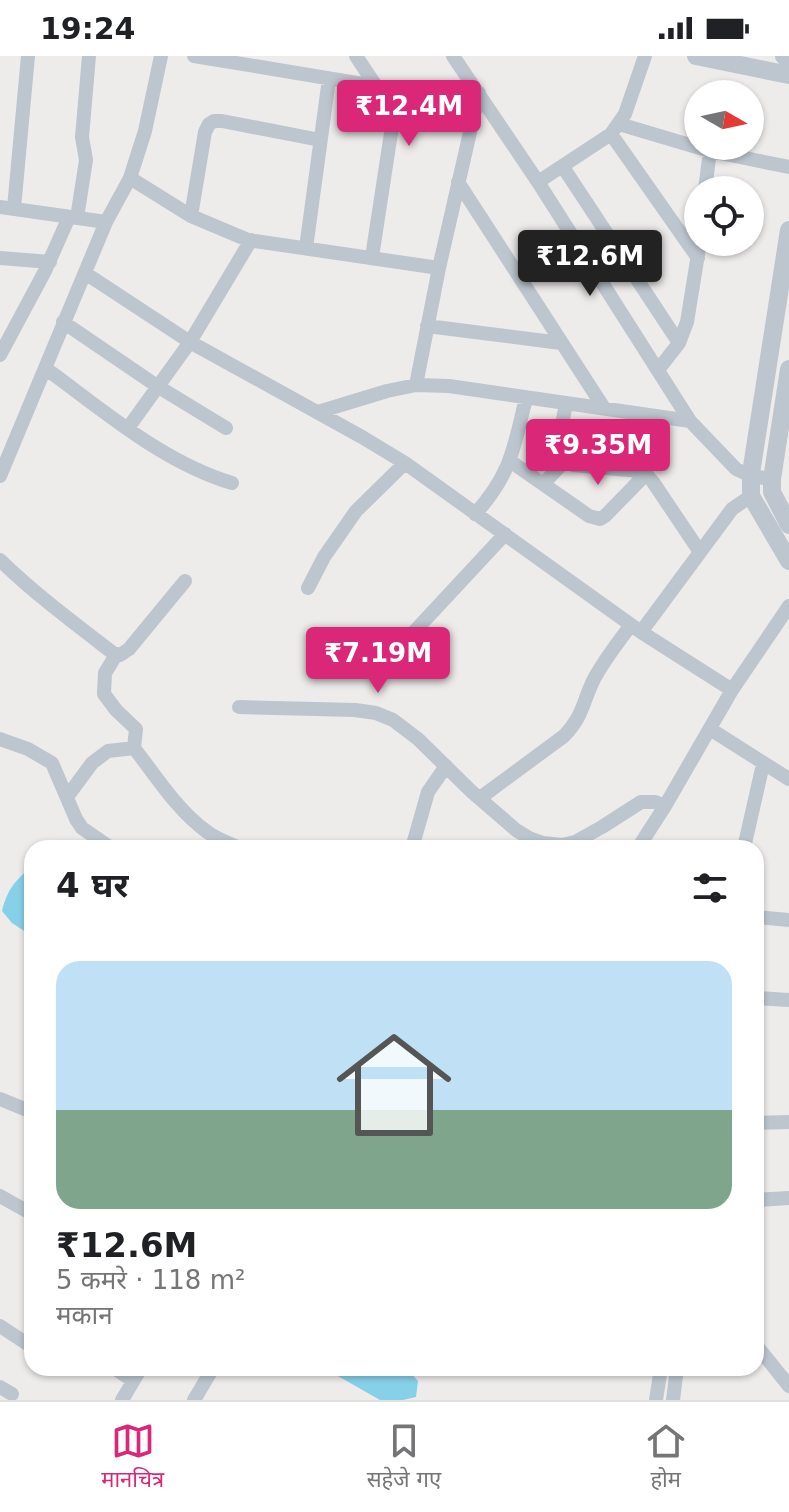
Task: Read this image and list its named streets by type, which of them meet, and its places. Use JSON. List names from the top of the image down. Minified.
{"north":"right","page":{"status":"19:24","price":["₹12.4M","₹12.6M","₹9.35M","₹7.19M"],"heading":"4 घर","list":[{"name":"₹12.6M","note":"5 कमरे · 118 m² · मकान"}],"tabs":["मानचित्र","सहेजे गए","होम"]}}
